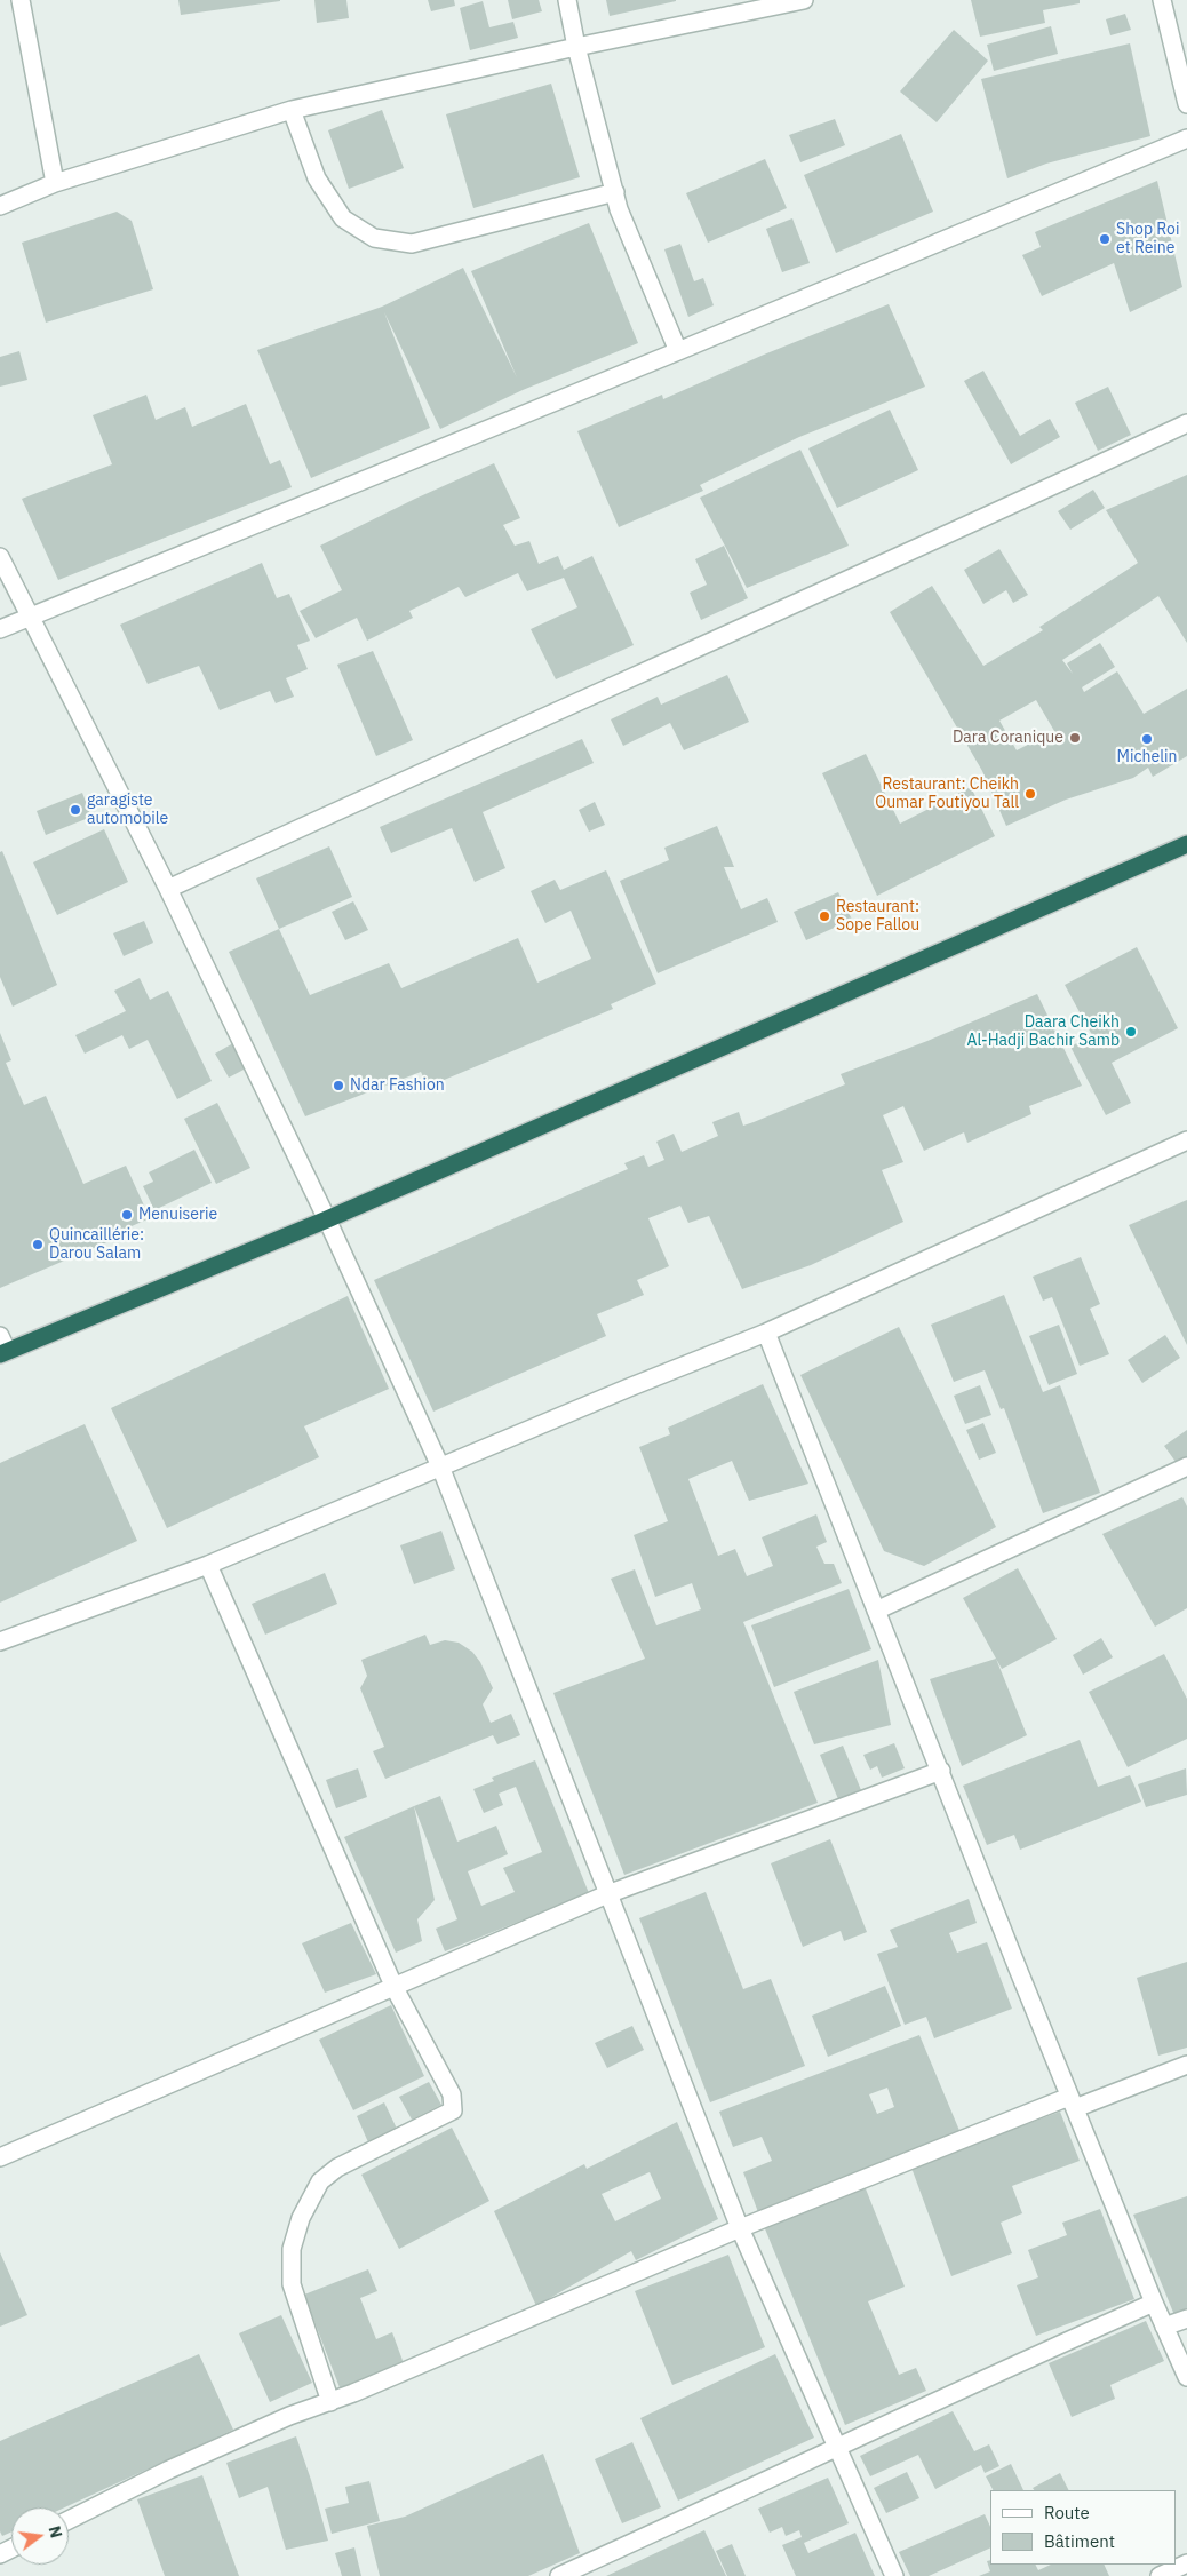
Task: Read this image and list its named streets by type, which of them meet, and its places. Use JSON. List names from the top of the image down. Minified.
{"places":["Shop Roi et Reine","Dara Coranique","Michelin","Restaurant: Cheikh Oumar Foutiyou Tall","garagiste automobile","Restaurant: Sope Fallou","Daara Cheikh Al-Hadji Bachir Samb","Ndar Fashion","Menuiserie","Quincaillérie: Darou Salam"],"legend":["Route","Bâtiment"],"north":"right"}
